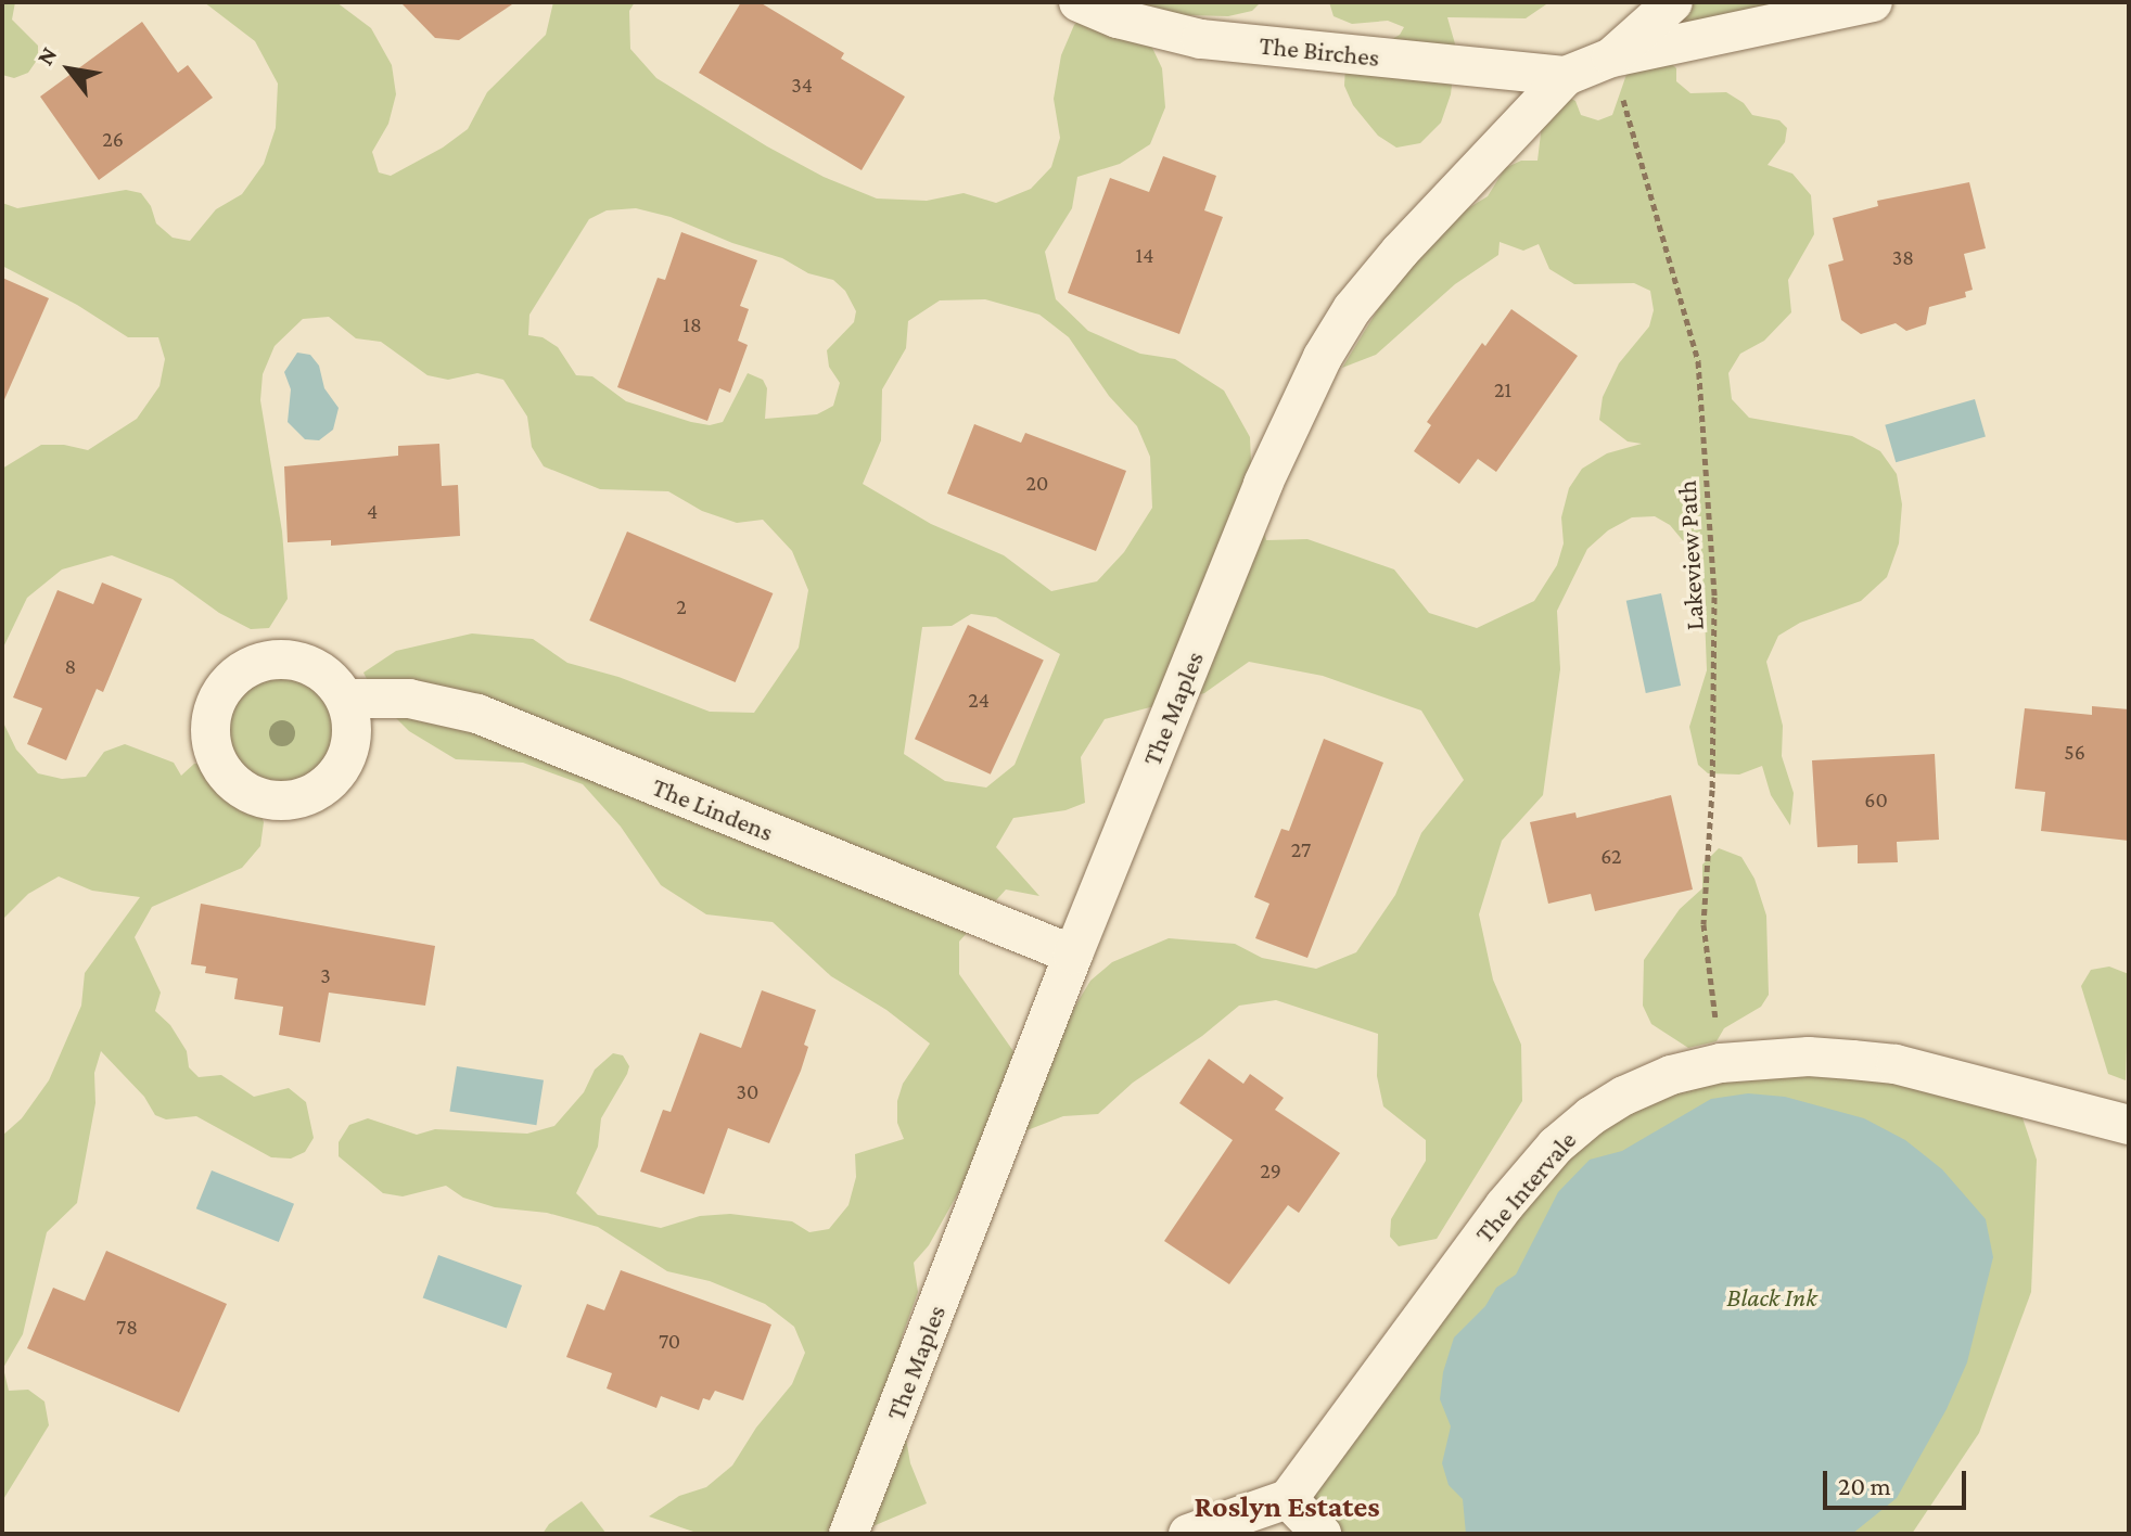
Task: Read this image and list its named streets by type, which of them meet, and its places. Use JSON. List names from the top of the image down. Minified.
{"streets":{"street":["The Birches","The Maples","The Lindens","The Intervale"],"path":["Lakeview Path"]},"crossings":[["The Birches","The Maples"],["Lakeview Path","The Maples"],["Lakeview Path","The Intervale"],["The Maples","The Lindens"]],"districts":["Roslyn Estates"],"parks":["Black Ink"],"house_numbers":["34","26","14","38","18","21","20","4","2","8","24","56","60","27","62","3","30","29","78","70"],"scale_bar":"20 m","north":"top left"}
